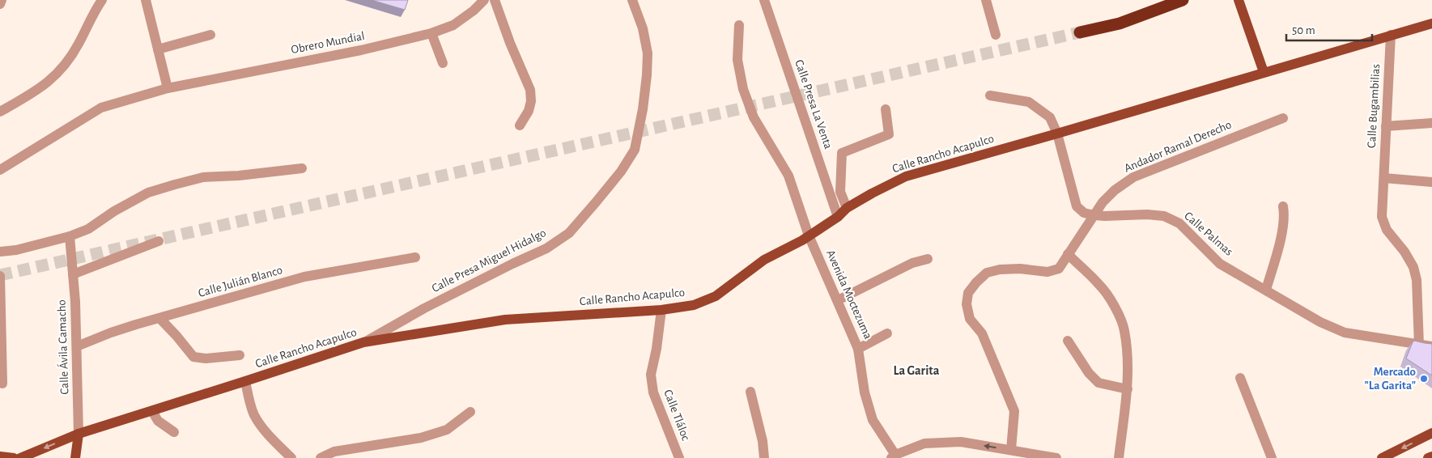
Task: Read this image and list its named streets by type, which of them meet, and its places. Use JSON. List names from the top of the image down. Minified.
{"streets":{"main road":["Calle Rancho Acapulco","Calle Ávila Camacho"],"street":["Obrero Mundial","Calle Presa La Venta","Calle Bugambilias","Andador Ramal Derecho","Calle Palmas","Calle Presa Miguel Hidalgo","Calle Julián Blanco","Avenida Moctezuma","Calle Tláloc"]},"crossings":[["Calle Presa La Venta","Calle Rancho Acapulco"],["Calle Bugambilias","Calle Rancho Acapulco"],["Calle Bugambilias","Calle Palmas"],["Andador Ramal Derecho","Calle Palmas"],["Calle Rancho Acapulco","Calle Palmas"],["Calle Rancho Acapulco","Calle Presa Miguel Hidalgo"],["Calle Rancho Acapulco","Avenida Moctezuma"],["Calle Rancho Acapulco","Calle Ávila Camacho"],["Calle Rancho Acapulco","Calle Tláloc"],["Calle Julián Blanco","Calle Ávila Camacho"]],"districts":["La Garita"],"places":["Mercado \"La Garita\""],"scale_bar":"50 m"}
